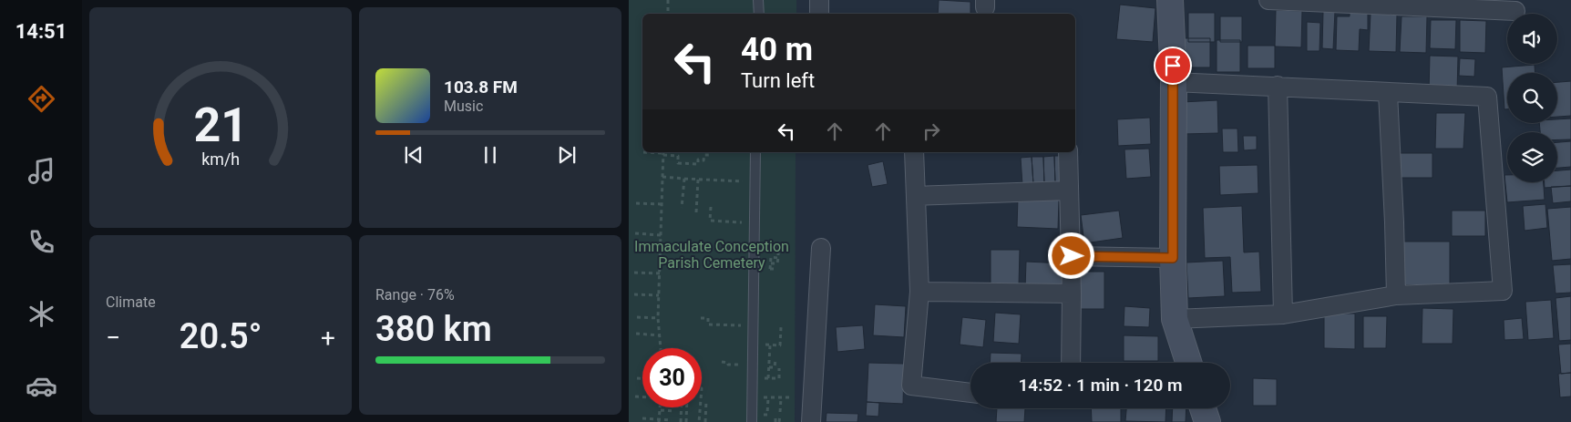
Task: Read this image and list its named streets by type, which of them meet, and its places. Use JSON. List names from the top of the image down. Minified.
{"parks":["Immaculate Conception Parish Cemetery"],"page":{"tabs":"14:51","turn":["40 m","Turn left"],"song":["103.8 FM","Music"],"tile":["Climate",["Range · 76%","380 km"]],"heat":["−","20.5°","+"],"limit":"30","trip":"14:52 · 1 min · 120 m","gauge":["21","km/h"]}}
